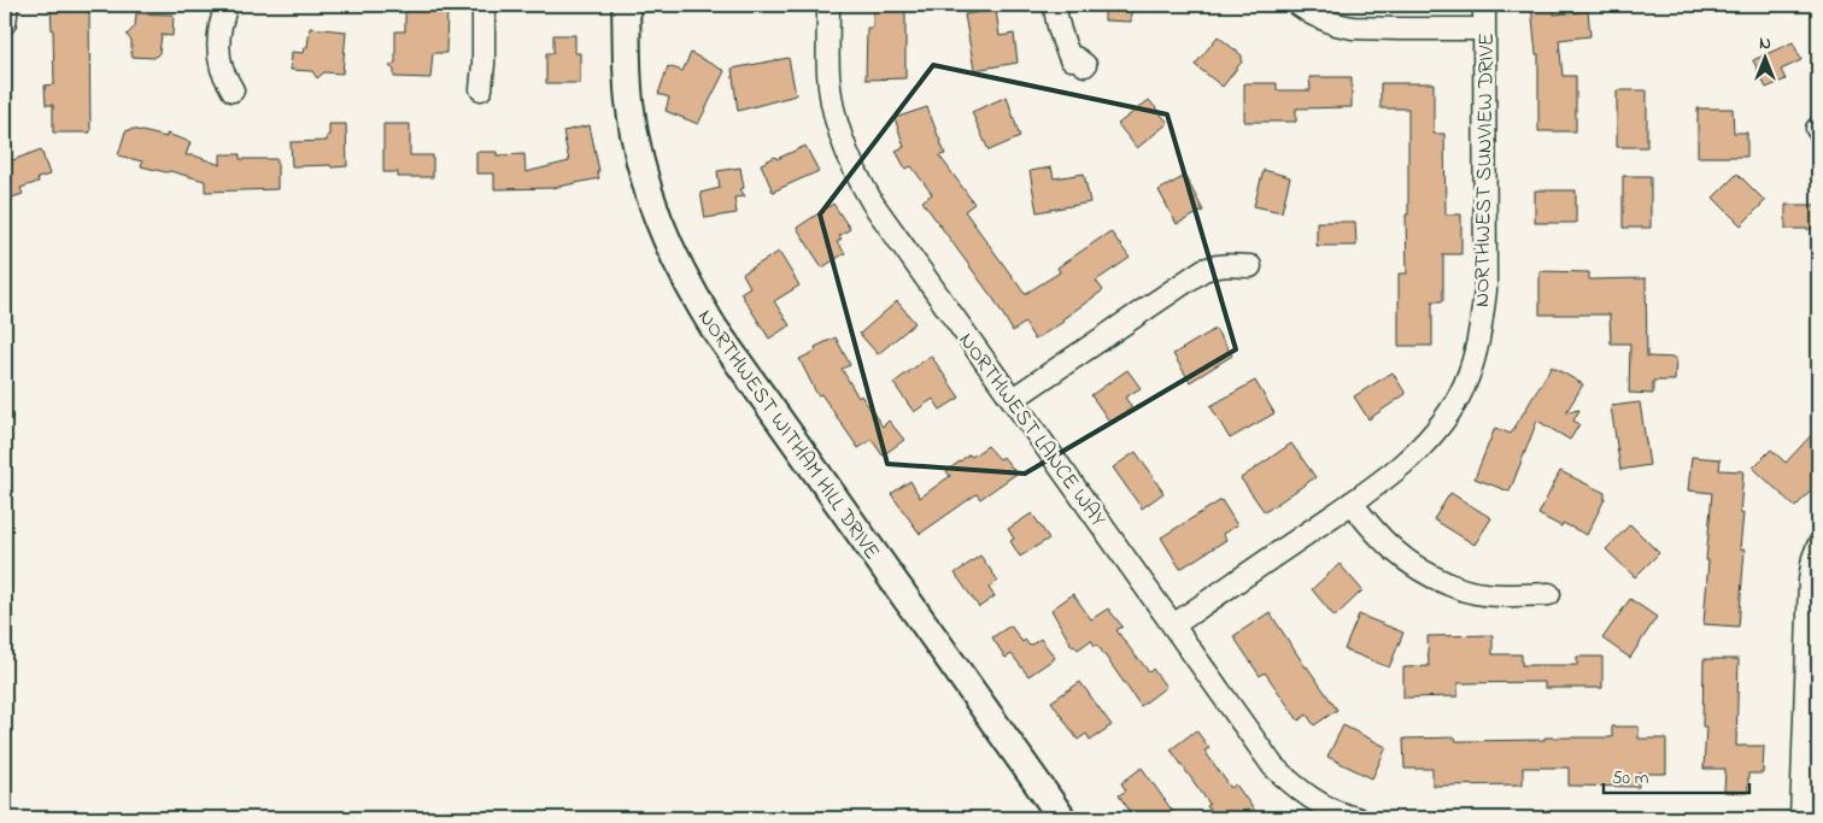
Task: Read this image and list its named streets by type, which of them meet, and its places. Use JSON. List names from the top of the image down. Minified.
{"streets":{"street":["NORTHWEST SUNVIEW DRIVE","NORTHWEST LANCE WAY","NORTHWEST WITHAM HILL DRIVE"]},"crossings":[["NORTHWEST SUNVIEW DRIVE","NORTHWEST LANCE WAY"]],"scale_bar":"50 m","north":"top"}
